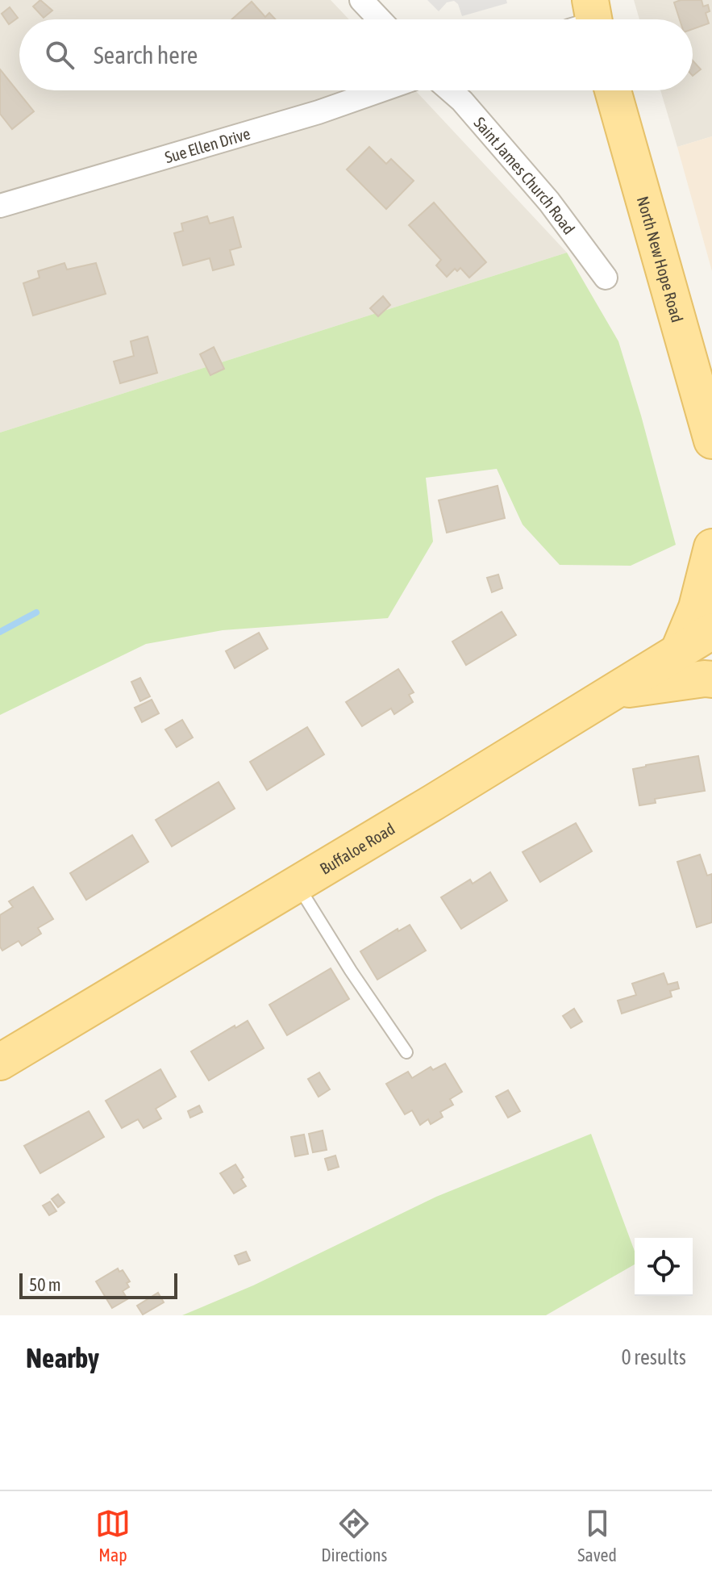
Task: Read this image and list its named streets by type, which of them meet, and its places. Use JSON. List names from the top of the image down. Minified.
{"streets":{"main road":["North New Hope Road","Buffaloe Road"],"street":["Sue Ellen Drive","Saint James Church Road"]},"scale_bar":"50 m","page":{"search":"Search here","scale":"50 m","heading":["Nearby","0 results"],"nav":["Map","Directions","Saved"]}}
